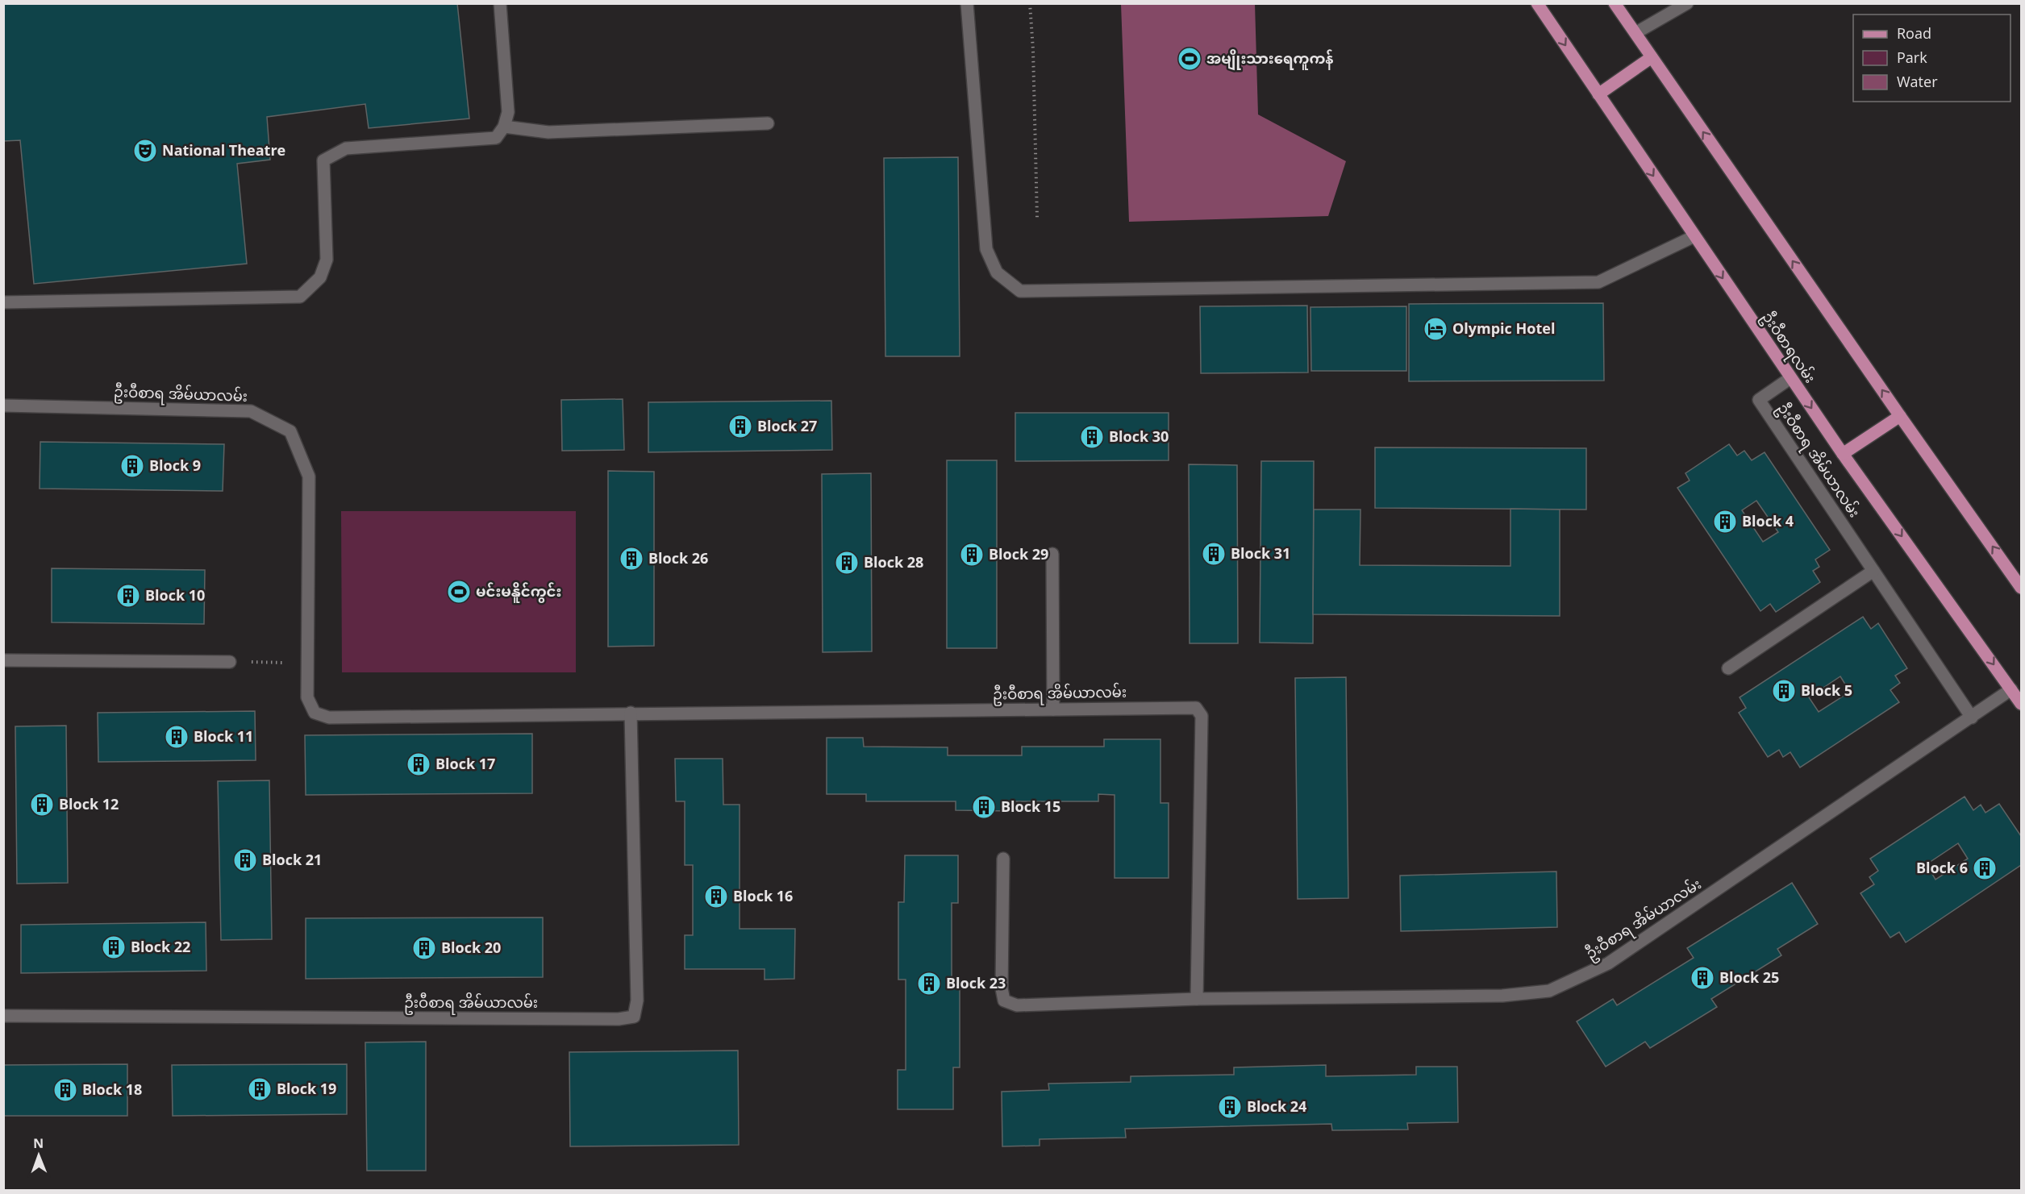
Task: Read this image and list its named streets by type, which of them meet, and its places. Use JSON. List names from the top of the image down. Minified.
{"streets":{"main road":["ဦးဝီစာရလမ်း"],"street":["ဦးဝီစာရ အိမ်ယာလမ်း"]},"crossings":[["ဦးဝီစာရလမ်း","ဦးဝီစာရ အိမ်ယာလမ်း"]],"places":{"sports":["အမျိုးသားရေကူကန်","မင်းမနိူင်ကွင်း"],"theatre":["National Theatre"],"hotel":["Olympic Hotel"],"building":["Block 27","Block 30","Block 9","Block 4","Block 31","Block 29","Block 26","Block 28","Block 10","Block 5","Block 11","Block 17","Block 12","Block 15","Block 21","Block 6","Block 16","Block 22","Block 20","Block 25","Block 23","Block 19","Block 18","Block 24"]},"legend":["Road","Park","Water"],"north":"top"}
